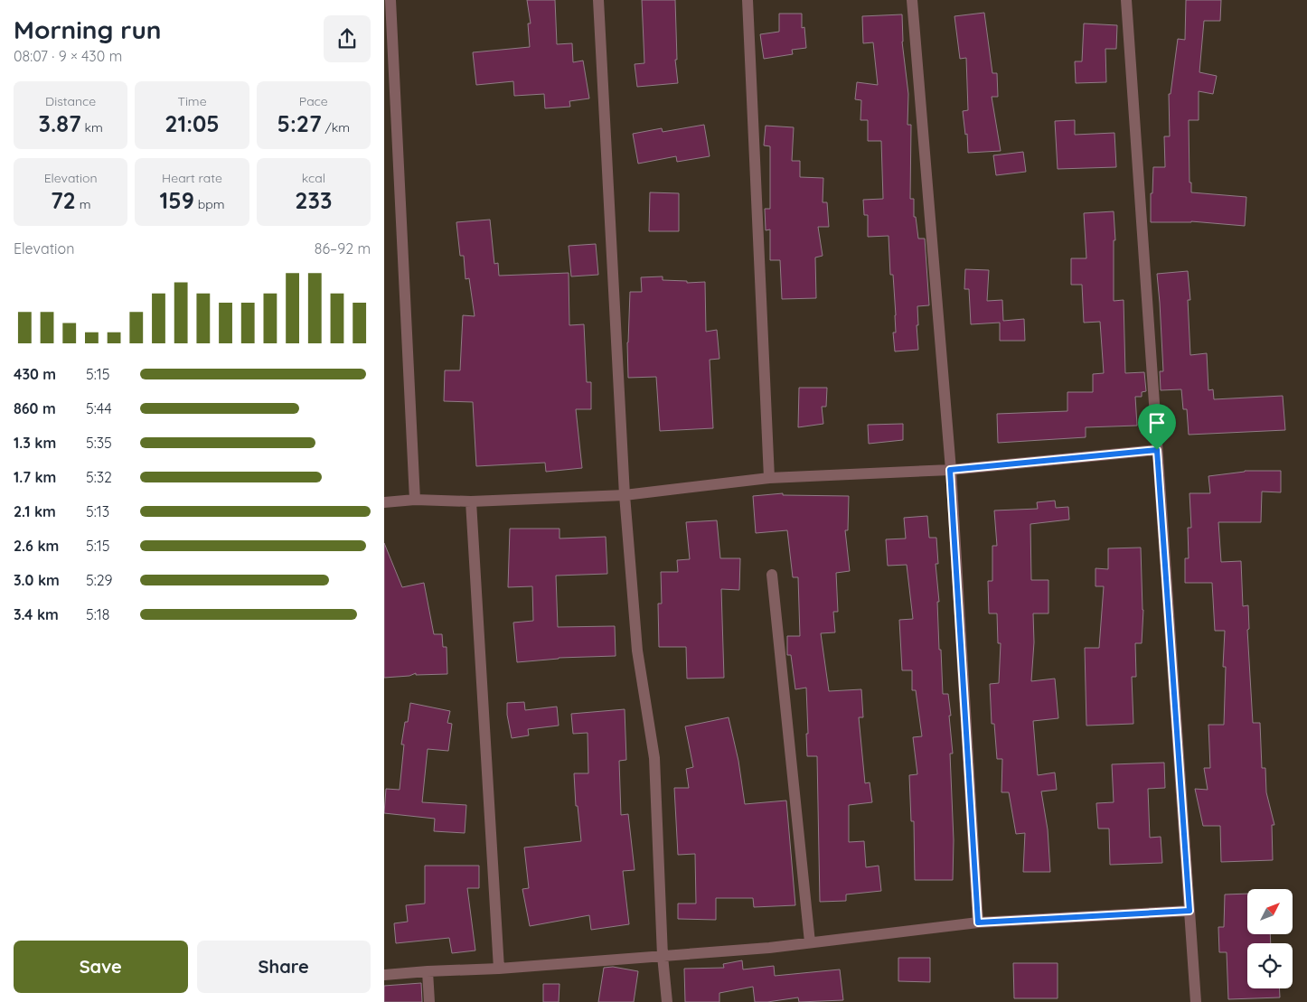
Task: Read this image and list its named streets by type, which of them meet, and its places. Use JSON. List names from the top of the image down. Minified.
{"north":"top right","page":{"heading":["Morning run","08:07 · 9 × 430 m"],"stats":[["Distance","3.87 km"],["Time","21:05"],["Pace","5:27 /km"],["Elevation","72 m"],["Heart rate","159 bpm"],["kcal","233"]],"chart":["Elevation","86–92 m"],"list":[{"name":"430 m","note":"5:15"},{"name":"860 m","note":"5:44"},{"name":"1.3 km","note":"5:35"},{"name":"1.7 km","note":"5:32"},{"name":"2.1 km","note":"5:13"},{"name":"2.6 km","note":"5:15"},{"name":"3.0 km","note":"5:29"},{"name":"3.4 km","note":"5:18"}],"buttons":["Save","Share"]}}
